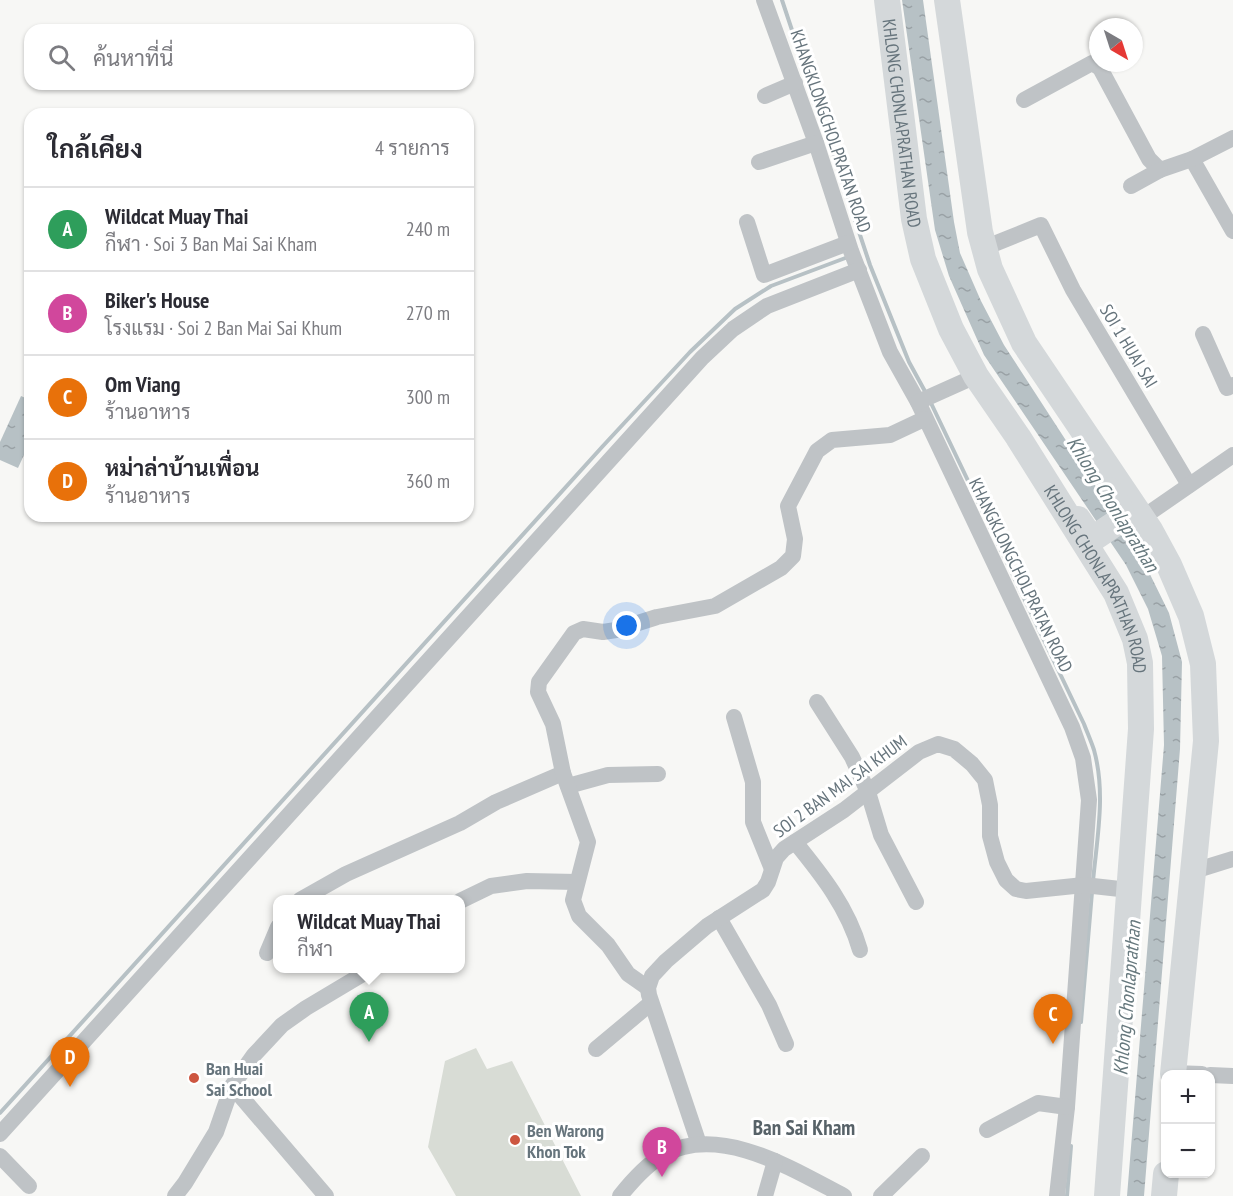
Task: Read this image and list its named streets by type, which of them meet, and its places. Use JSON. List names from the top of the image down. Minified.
{"streets":{"main road":["KHLONG CHONLAPRATHAN ROAD"],"street":["KHANGKLONGCHOLPRATAN ROAD","SOI 1 HUAI SAI","SOI 2 BAN MAI SAI KHUM"]},"crossings":[["KHANGKLONGCHOLPRATAN ROAD","SOI 2 BAN MAI SAI KHUM"]],"districts":["Ban Sai Kham"],"water":["Khlong Chonlaprathan"],"places":["Ban Huai Sai School","Ben Warong Khon Tok"],"north":"bottom right","page":{"search":"ค้นหาที่นี่","heading":["ใกล้เคียง","4 รายการ"],"list":[{"mark":"A","name":"Wildcat Muay Thai","note":"กีฬา · Soi 3 Ban Mai Sai Kham","value":"240 m"},{"mark":"B","name":"Biker's House","note":"โรงแรม · Soi 2 Ban Mai Sai Khum","value":"270 m"},{"mark":"C","name":"Om Viang","note":"ร้านอาหาร","value":"300 m"},{"mark":"D","name":"หม่าล่าบ้านเพื่อน","note":"ร้านอาหาร","value":"360 m"}],"popup":["Wildcat Muay Thai","กีฬา"],"pins":["A","C","D","B"],"map_buttons":["+","−"]}}
